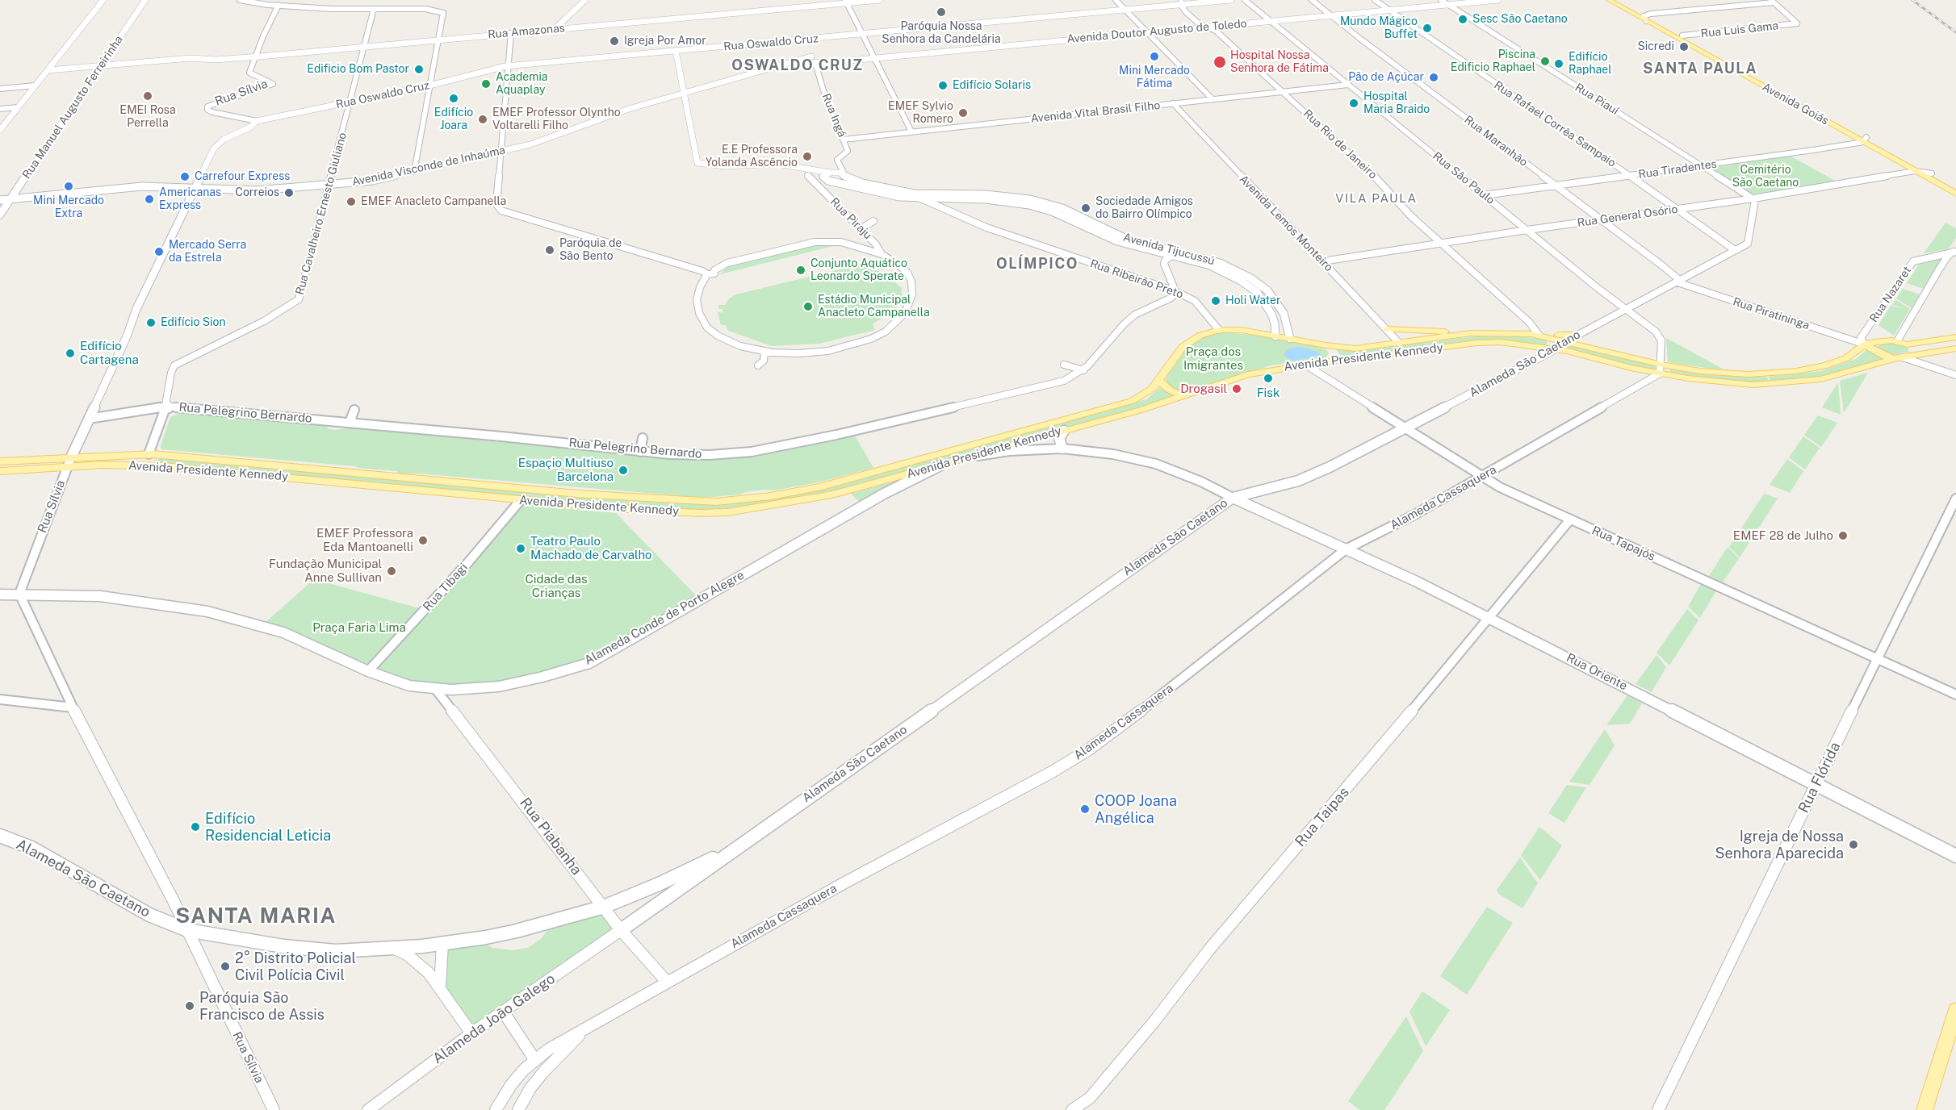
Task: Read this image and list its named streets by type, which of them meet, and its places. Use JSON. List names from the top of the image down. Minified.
{"streets":{"main road":["Rua Amazonas","Avenida Doutor Augusto de Toledo","Rua Oswaldo Cruz","Rua Sílvia","Avenida Goiás","Rua Manuel Augusto Ferreirinha","Rua Ingá","Avenida Visconde de Inhaúma","Avenida Tijucussú","Avenida Presidente Kennedy","Alameda São Caetano","Alameda Conde de Porto Alegre","Rua Oriente"],"street":["Rua Luis Gama","Rua Piauí","Avenida Vital Brasil Filho","Rua Rafael Corrêa Sampaio","Rua Maranhão","Rua Rio de Janeiro","Rua Tiradentes","Rua São Paulo","Rua Cavalheiro Ernesto Giuliano","Rua General Osório","Rua Piraju","Avenida Lemos Monteiro","Rua Ribeirão Preto","Rua Nazaret","Rua Piratininga","Rua Pelegrino Bernardo","Alameda Cassaquera","Rua Tapajós","Rua Tibagi","Rua Flórida","Rua Taipas","Rua Piabanha","Alameda João Galego"]},"crossings":[["Rua Luis Gama","Avenida Goiás"],["Rua Amazonas","Rua Sílvia"],["Rua Amazonas","Rua Manuel Augusto Ferreirinha"],["Rua Amazonas","Rua Cavalheiro Ernesto Giuliano"],["Avenida Doutor Augusto de Toledo","Rua Piauí"],["Avenida Doutor Augusto de Toledo","Rua Ingá"],["Avenida Doutor Augusto de Toledo","Rua Rafael Corrêa Sampaio"],["Avenida Doutor Augusto de Toledo","Rua Maranhão"],["Avenida Doutor Augusto de Toledo","Rua Rio de Janeiro"],["Avenida Doutor Augusto de Toledo","Avenida Visconde de Inhaúma"],["Avenida Doutor Augusto de Toledo","Rua São Paulo"],["Rua Oswaldo Cruz","Rua Sílvia"],["Rua Oswaldo Cruz","Rua Ingá"],["Rua Oswaldo Cruz","Rua Rio de Janeiro"],["Rua Oswaldo Cruz","Rua Cavalheiro Ernesto Giuliano"],["Rua Sílvia","Avenida Visconde de Inhaúma"],["Rua Sílvia","Avenida Presidente Kennedy"],["Rua Sílvia","Alameda São Caetano"],["Rua Sílvia","Rua Pelegrino Bernardo"],["Rua Sílvia","Alameda Conde de Porto Alegre"],["Rua Piauí","Rua Tiradentes"],["Rua Piauí","Rua General Osório"],["Rua Piauí","Alameda São Caetano"],["Avenida Goiás","Rua Tiradentes"],["Avenida Goiás","Rua General Osório"],["Rua Manuel Augusto Ferreirinha","Avenida Visconde de Inhaúma"],["Avenida Vital Brasil Filho","Rua Ingá"],["Avenida Vital Brasil Filho","Rua Rio de Janeiro"],["Avenida Vital Brasil Filho","Rua São Paulo"],["Avenida Vital Brasil Filho","Avenida Lemos Monteiro"],["Rua Ingá","Avenida Visconde de Inhaúma"],["Rua Ingá","Avenida Tijucussú"],["Rua Rafael Corrêa Sampaio","Rua Tiradentes"],["Rua Rafael Corrêa Sampaio","Rua General Osório"],["Rua Rafael Corrêa Sampaio","Alameda São Caetano"],["Rua Maranhão","Rua Tiradentes"],["Rua Maranhão","Rua General Osório"],["Rua Maranhão","Rua Piratininga"],["Rua Maranhão","Alameda São Caetano"],["Rua Rio de Janeiro","Rua General Osório"],["Rua Rio de Janeiro","Avenida Presidente Kennedy"],["Avenida Visconde de Inhaúma","Rua Cavalheiro Ernesto Giuliano"],["Rua Tiradentes","Rua São Paulo"],["Rua São Paulo","Rua General Osório"],["Rua São Paulo","Avenida Presidente Kennedy"],["Rua São Paulo","Alameda São Caetano"],["Rua São Paulo","Alameda Cassaquera"],["Rua Cavalheiro Ernesto Giuliano","Avenida Presidente Kennedy"],["Rua Cavalheiro Ernesto Giuliano","Rua Pelegrino Bernardo"],["Rua General Osório","Avenida Lemos Monteiro"],["Rua General Osório","Alameda São Caetano"],["Rua Piraju","Avenida Tijucussú"],["Avenida Lemos Monteiro","Avenida Presidente Kennedy"],["Avenida Tijucussú","Rua Ribeirão Preto"],["Avenida Tijucussú","Avenida Presidente Kennedy"],["Rua Ribeirão Preto","Avenida Presidente Kennedy"],["Rua Ribeirão Preto","Rua Pelegrino Bernardo"],["Rua Nazaret","Rua Piratininga"],["Rua Nazaret","Avenida Presidente Kennedy"],["Rua Piratininga","Avenida Presidente Kennedy"],["Rua Piratininga","Alameda São Caetano"],["Avenida Presidente Kennedy","Alameda São Caetano"],["Avenida Presidente Kennedy","Alameda Cassaquera"],["Avenida Presidente Kennedy","Rua Tapajós"],["Avenida Presidente Kennedy","Rua Tibagi"],["Avenida Presidente Kennedy","Alameda Conde de Porto Alegre"],["Alameda São Caetano","Rua Tapajós"],["Alameda São Caetano","Rua Oriente"],["Alameda São Caetano","Rua Piabanha"],["Alameda São Caetano","Alameda João Galego"],["Alameda Cassaquera","Rua Tapajós"],["Alameda Cassaquera","Rua Oriente"],["Alameda Cassaquera","Rua Piabanha"],["Rua Tapajós","Rua Flórida"],["Rua Tapajós","Rua Taipas"],["Rua Tibagi","Alameda Conde de Porto Alegre"],["Alameda Conde de Porto Alegre","Rua Piabanha"],["Rua Oriente","Rua Flórida"],["Rua Oriente","Rua Taipas"],["Rua Piabanha","Alameda João Galego"]],"districts":["OSWALDO CRUZ","SANTA PAULA","VILA PAULA","OLÍMPICO","SANTA MARIA"],"parks":["Cemitério São Caetano","Praça dos Imigrantes","Cidade das Crianças","Praça Faria Lima"],"places":["Paróquia Nossa Senhora da Candelária","Sesc São Caetano","Mundo Mágico Buffet","Igreja Por Amor","Sicredi","Mini Mercado Fátima","Piscina Edificio Raphael","Hospital Nossa Senhora de Fátima","Edifício Raphael","Edificio Bom Pastor","Pão de Açúcar","Academia Aquaplay","Edifício Solaris","EMEI Rosa Perrella","Edifício Joara","Hospital Maria Braido","EMEF Sylvio Romero","EMEF Professor Olyntho Voltarelli Filho","E.E Professora Yolanda Ascêncio","Carrefour Express","Mini Mercado Extra","Correios","Americanas Express","EMEF Anacleto Campanella","Sociedade Amigos do Bairro Olímpico","Paróquia de São Bento","Mercado Serra da Estrela","Conjunto Aquático Leonardo Sperate","Holi Water","Estádio Municipal Anacleto Campanella","Edifício Sion","Edifício Cartagena","Fisk","Drogasil","Espaçio Multiuso Barcelona","EMEF 28 de Julho","EMEF Professora Eda Mantoanelli","Teatro Paulo Machado de Carvalho","Fundação Municipal Anne Sullivan","COOP Joana Angélica","Edifício Residencial Leticia","Igreja de Nossa Senhora Aparecida","2° Distrito Policial Civil Polícia Civil","Paróquia São Francisco de Assis"]}
